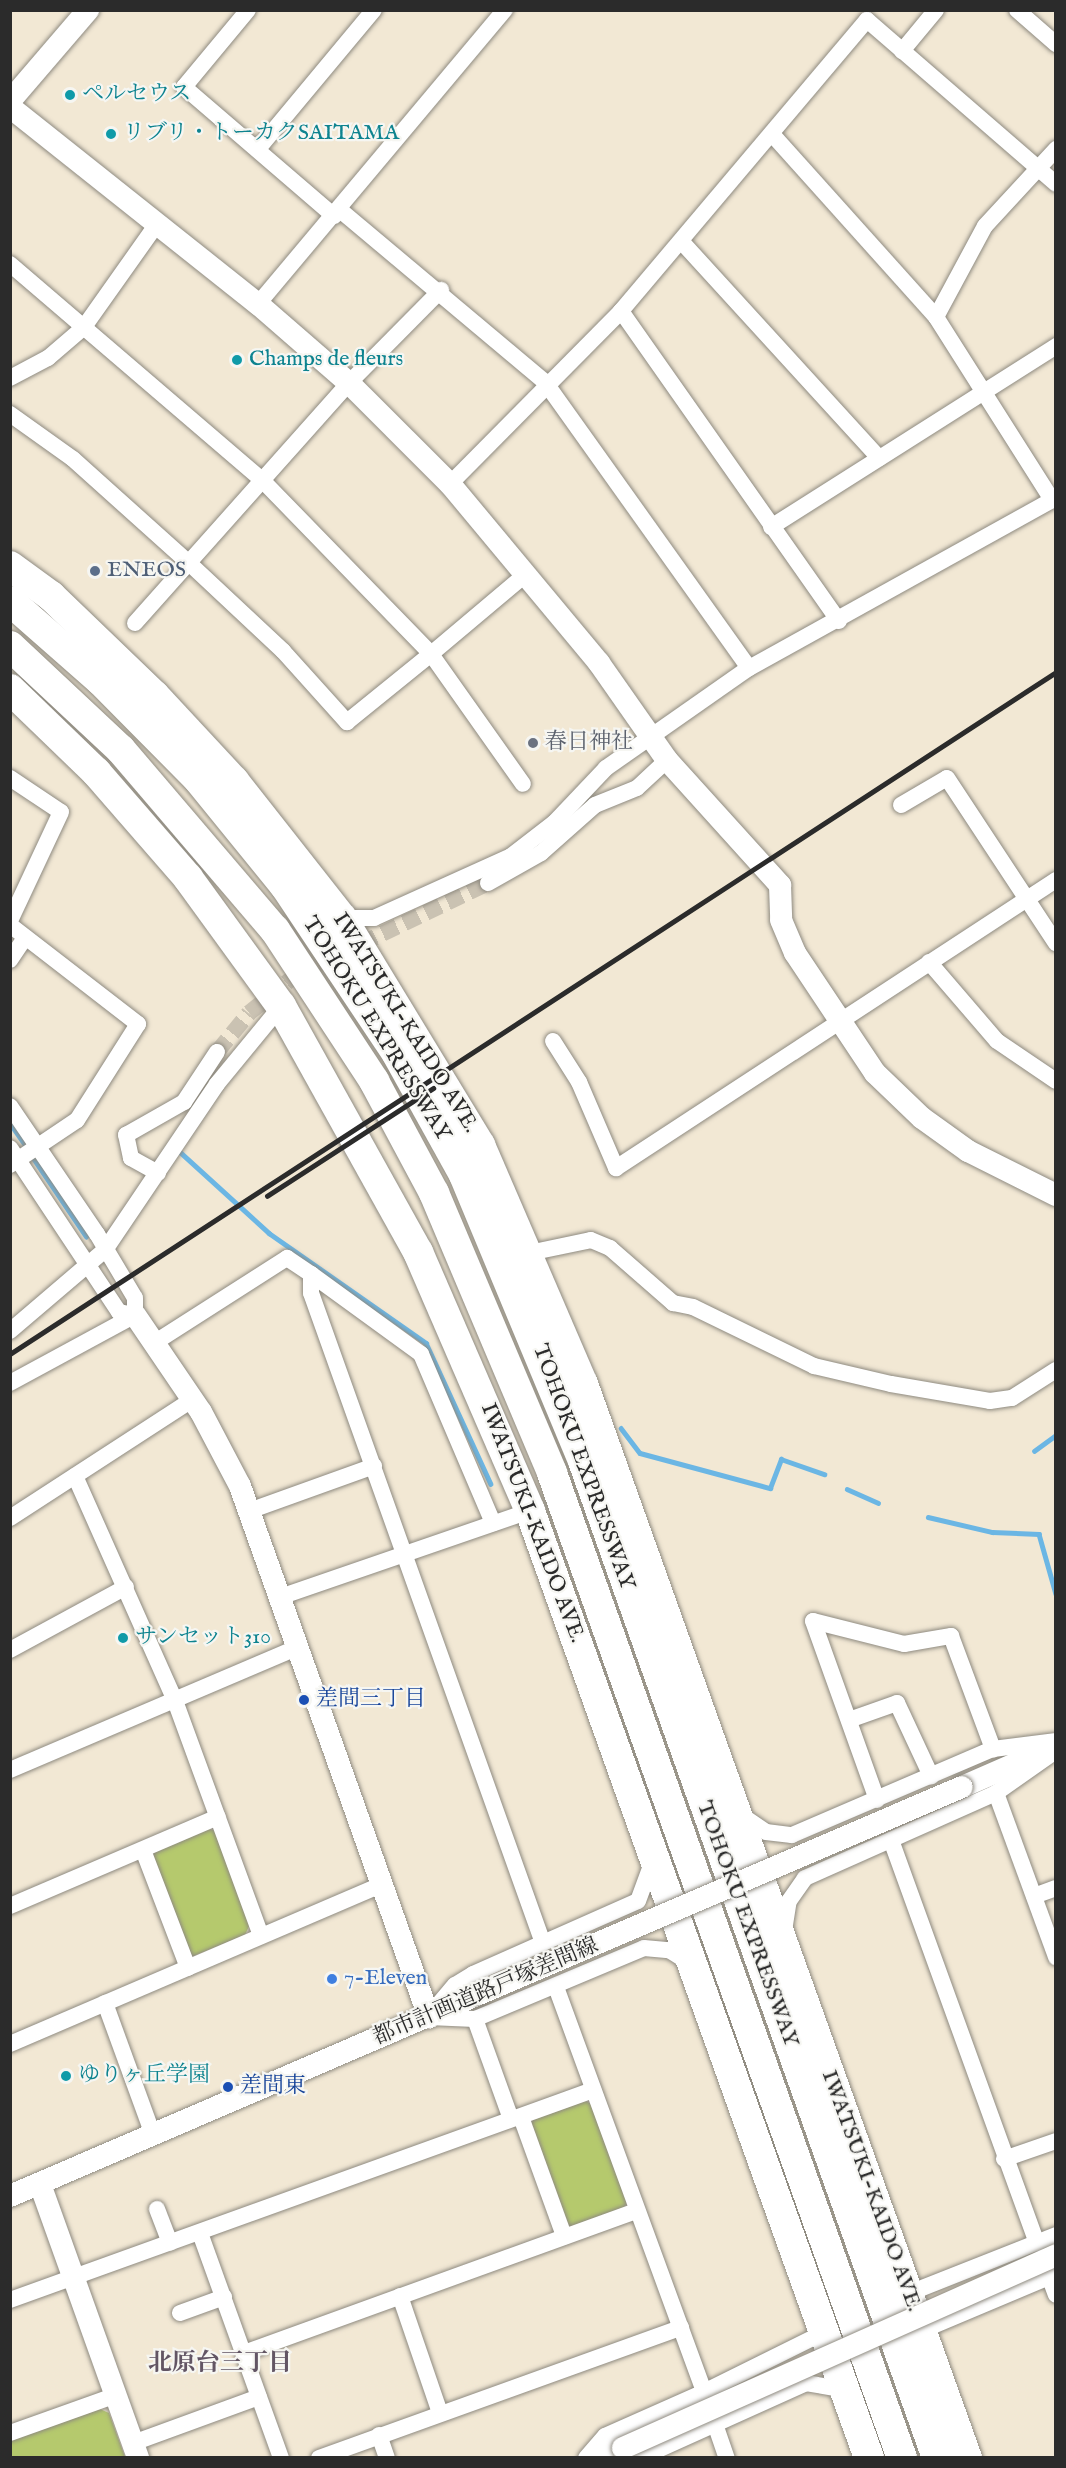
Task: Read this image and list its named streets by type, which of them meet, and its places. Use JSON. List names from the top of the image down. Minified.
{"streets":{"highway":["IWATSUKI-KAIDO AVE.","TOHOKU EXPRESSWAY"],"street":["都市計画道路戸塚差間線"]},"districts":["北原台三丁目"],"places":["ペルセウス","リブリ・トーカクSAITAMA","Champs de fleurs","ENEOS","春日神社","サンセット310","差間三丁目","7-Eleven","ゆりヶ丘学園","差間東"]}
